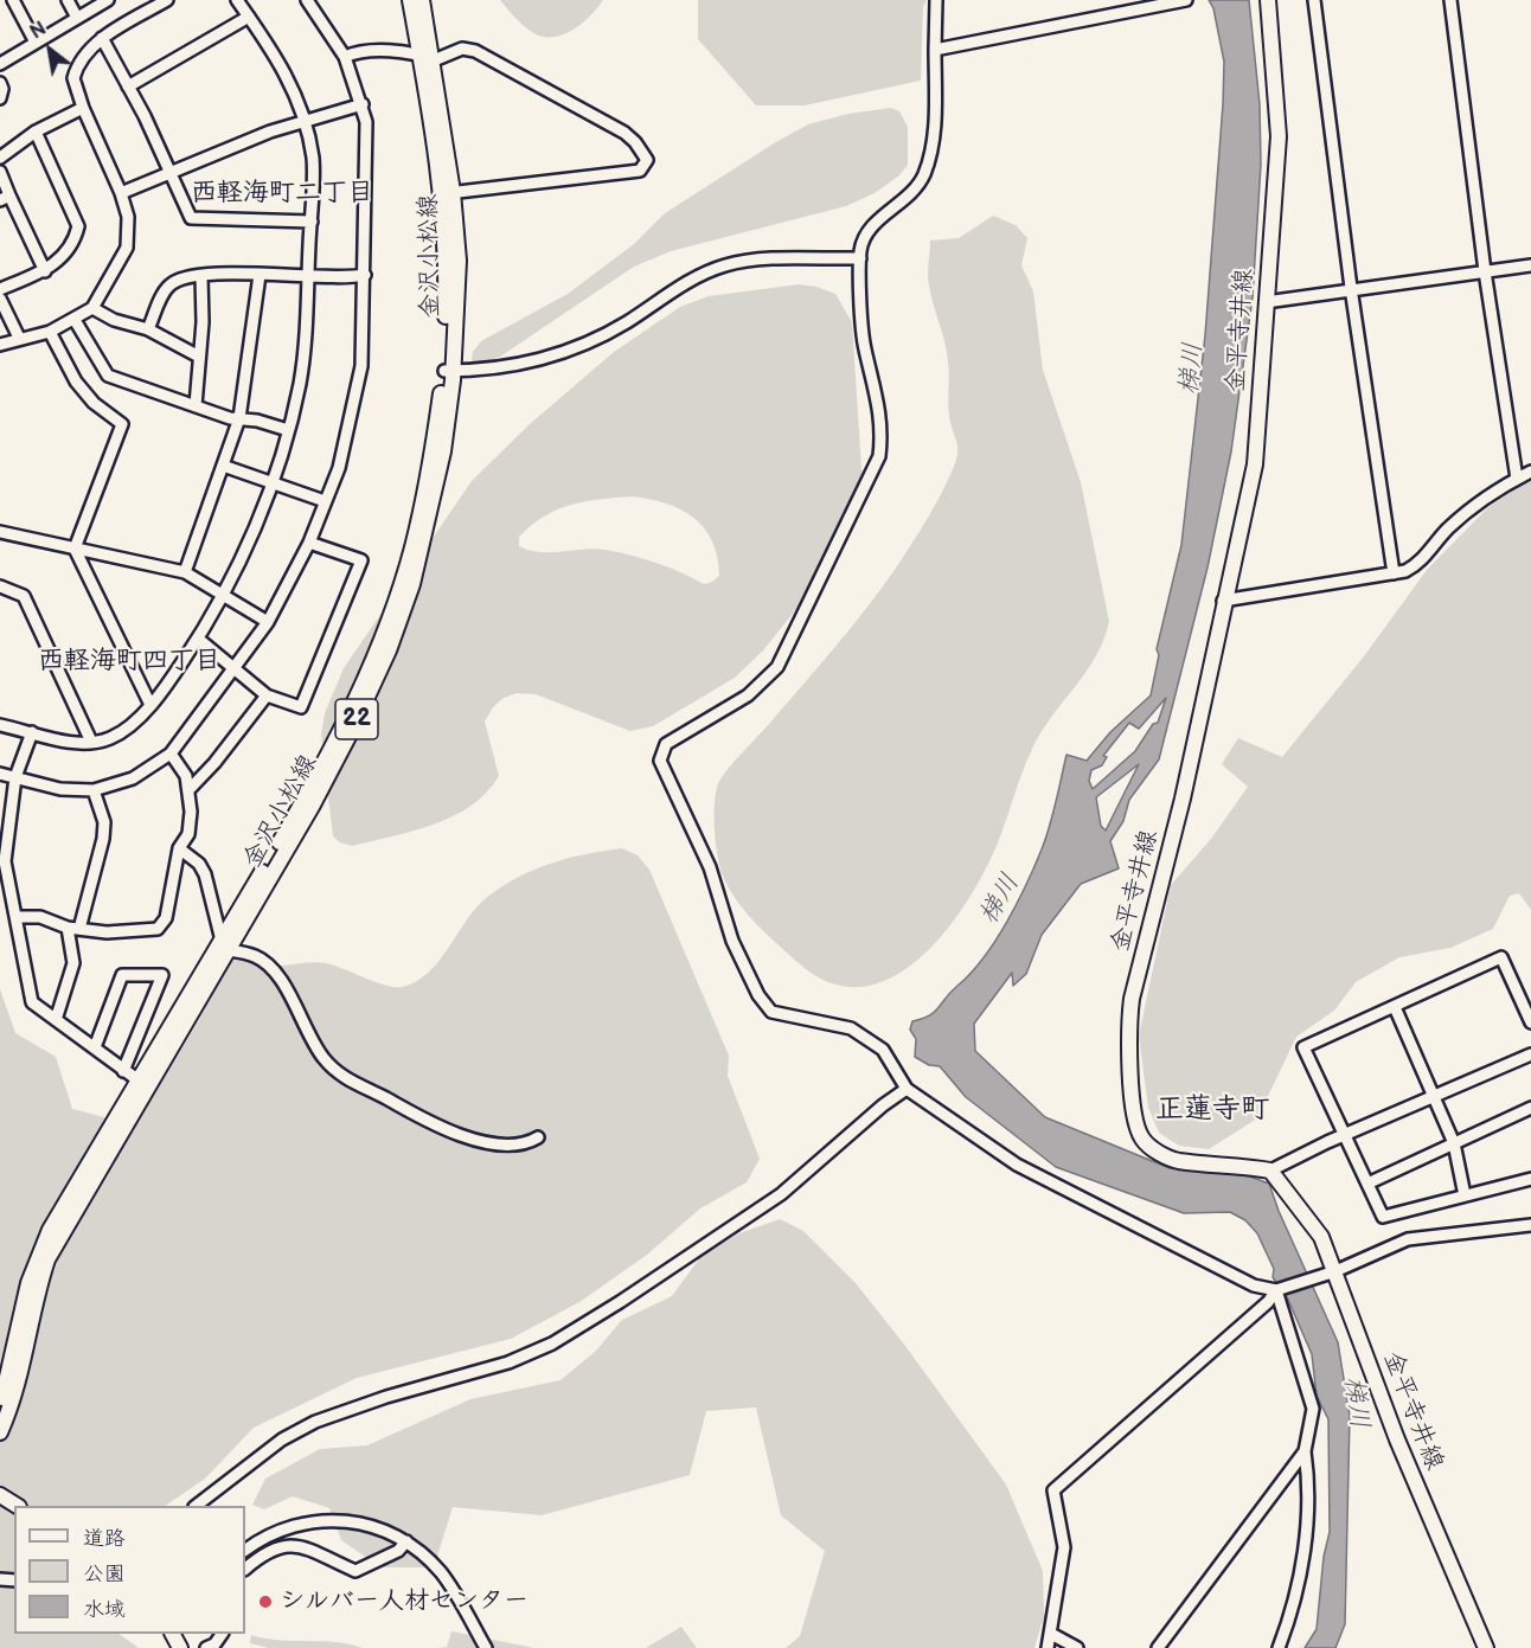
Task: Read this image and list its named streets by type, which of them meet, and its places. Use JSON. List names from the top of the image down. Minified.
{"streets":{"main road":["金沢小松線","金平寺井線","22"]},"districts":["西軽海町二丁目","西軽海町四丁目","正蓮寺町"],"water":["梯川"],"places":["シルバー人材センター"],"legend":["道路","公園","水域"],"north":"top left"}
